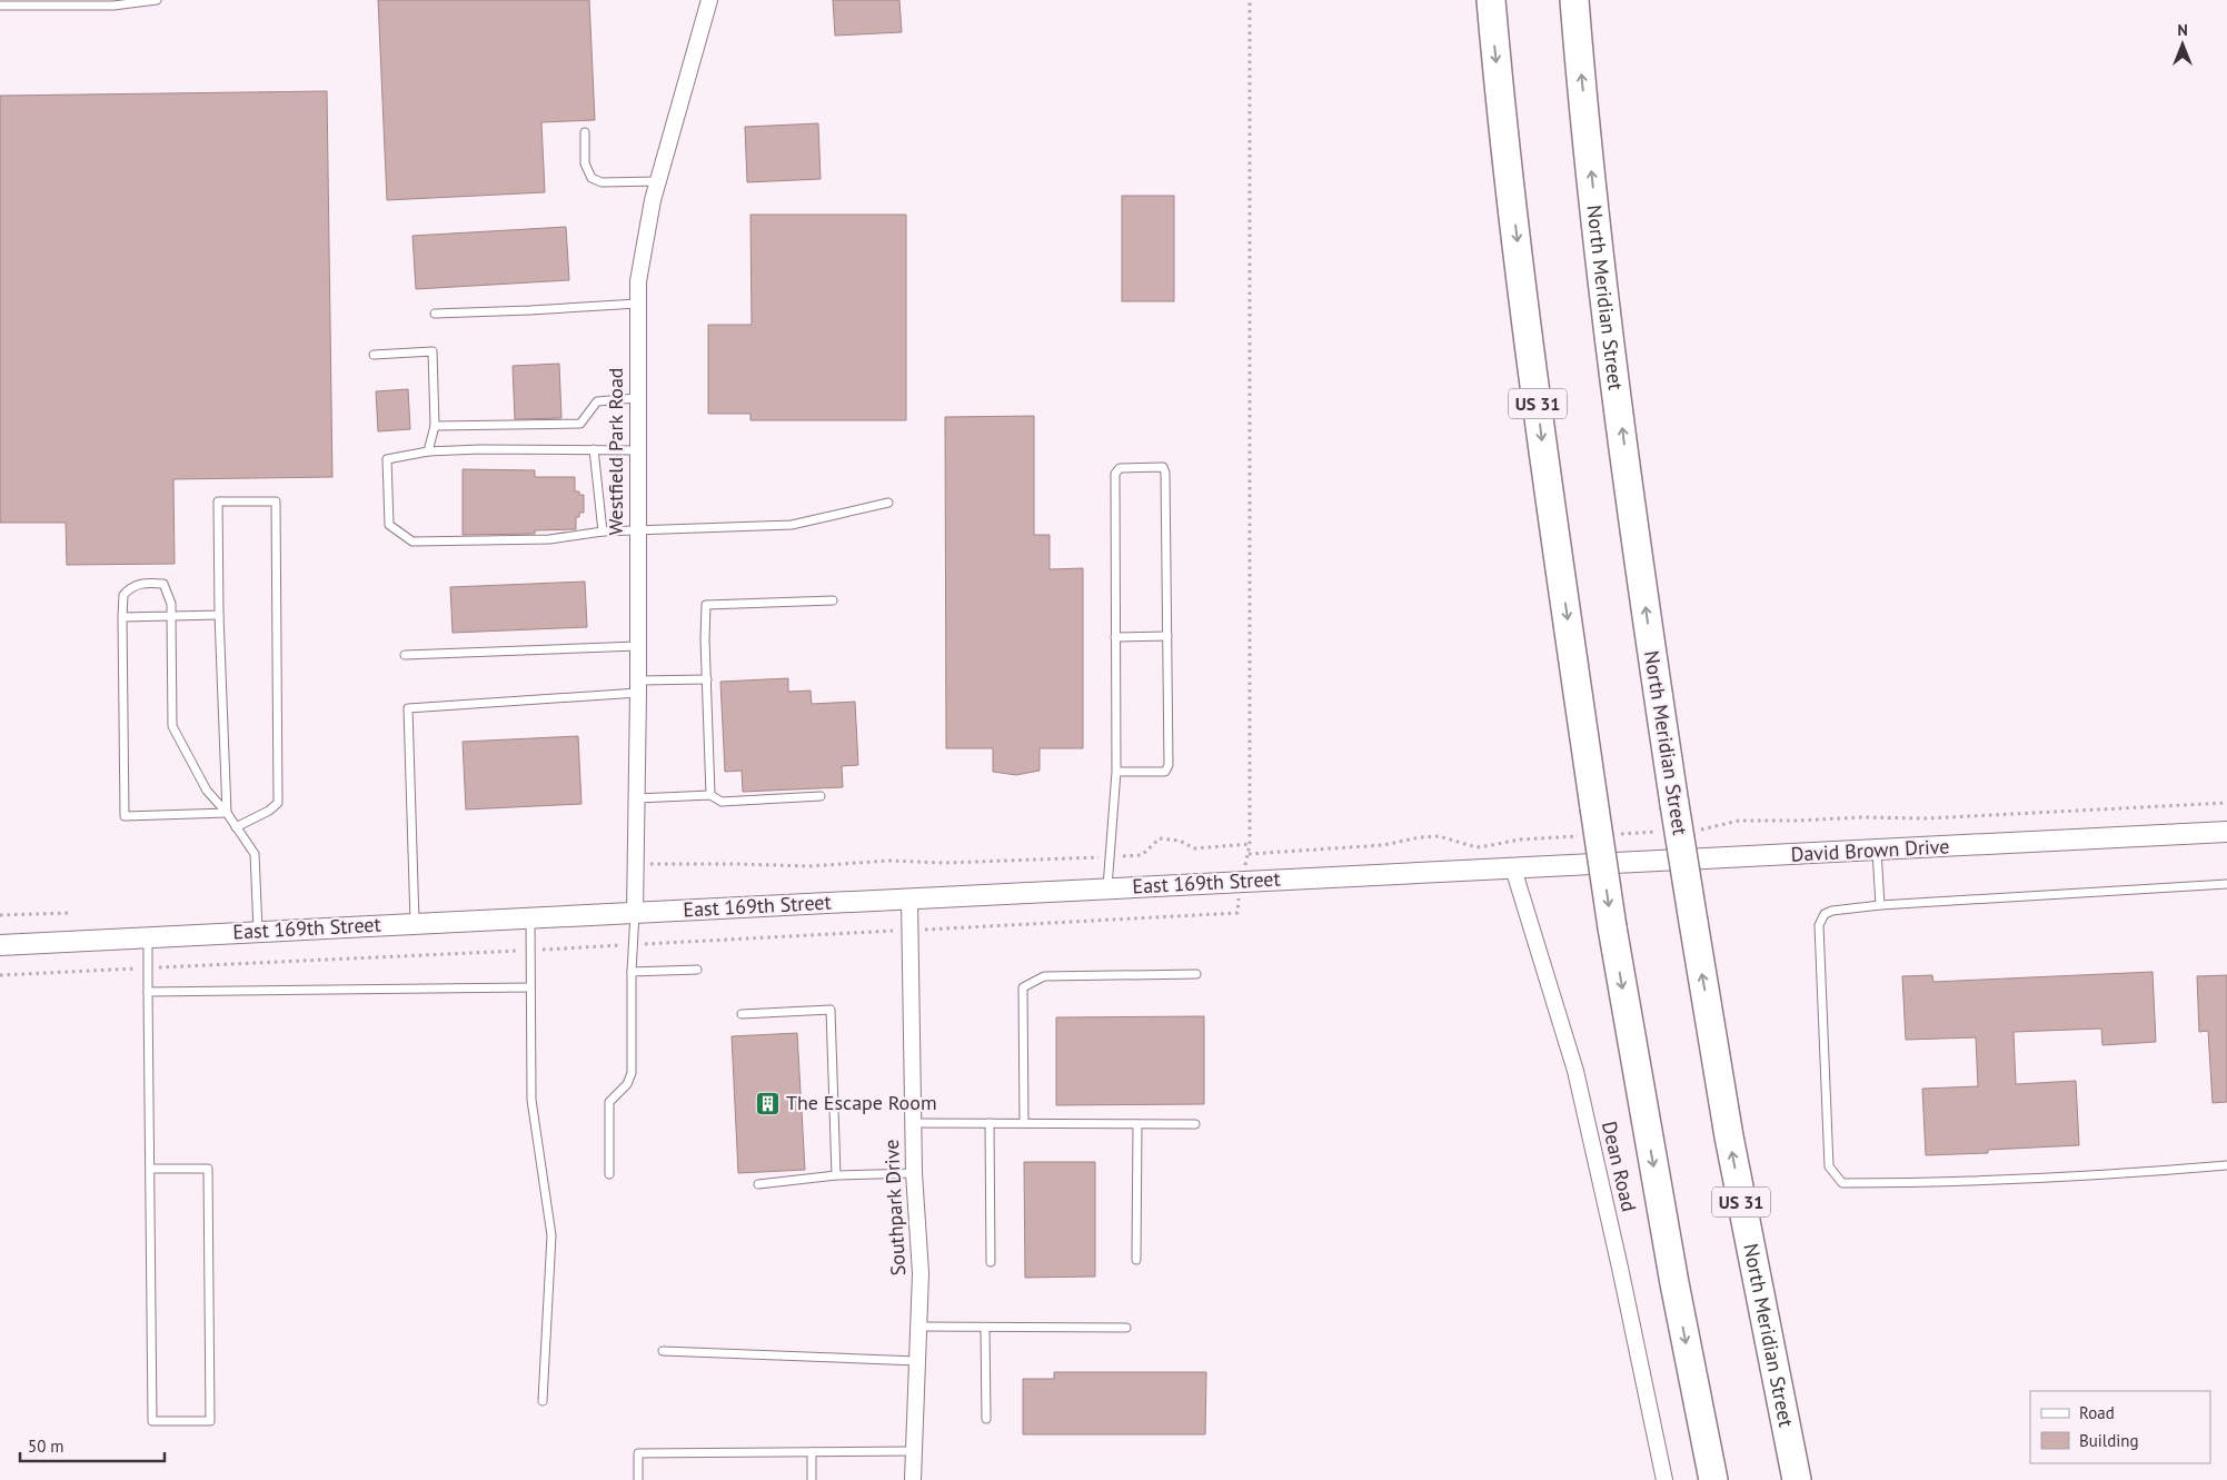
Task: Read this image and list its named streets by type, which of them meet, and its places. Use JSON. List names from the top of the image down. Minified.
{"streets":{"highway":["North Meridian Street","US 31"],"street":["Westfield Park Road","David Brown Drive","East 169th Street","Dean Road","Southpark Drive"]},"crossings":[["Westfield Park Road","East 169th Street"],["David Brown Drive","East 169th Street"],["David Brown Drive","Dean Road"],["East 169th Street","Dean Road"],["East 169th Street","Southpark Drive"]],"places":{"building":["The Escape Room"]},"legend":["Road","Building"],"scale_bar":"50 m","north":"top"}
